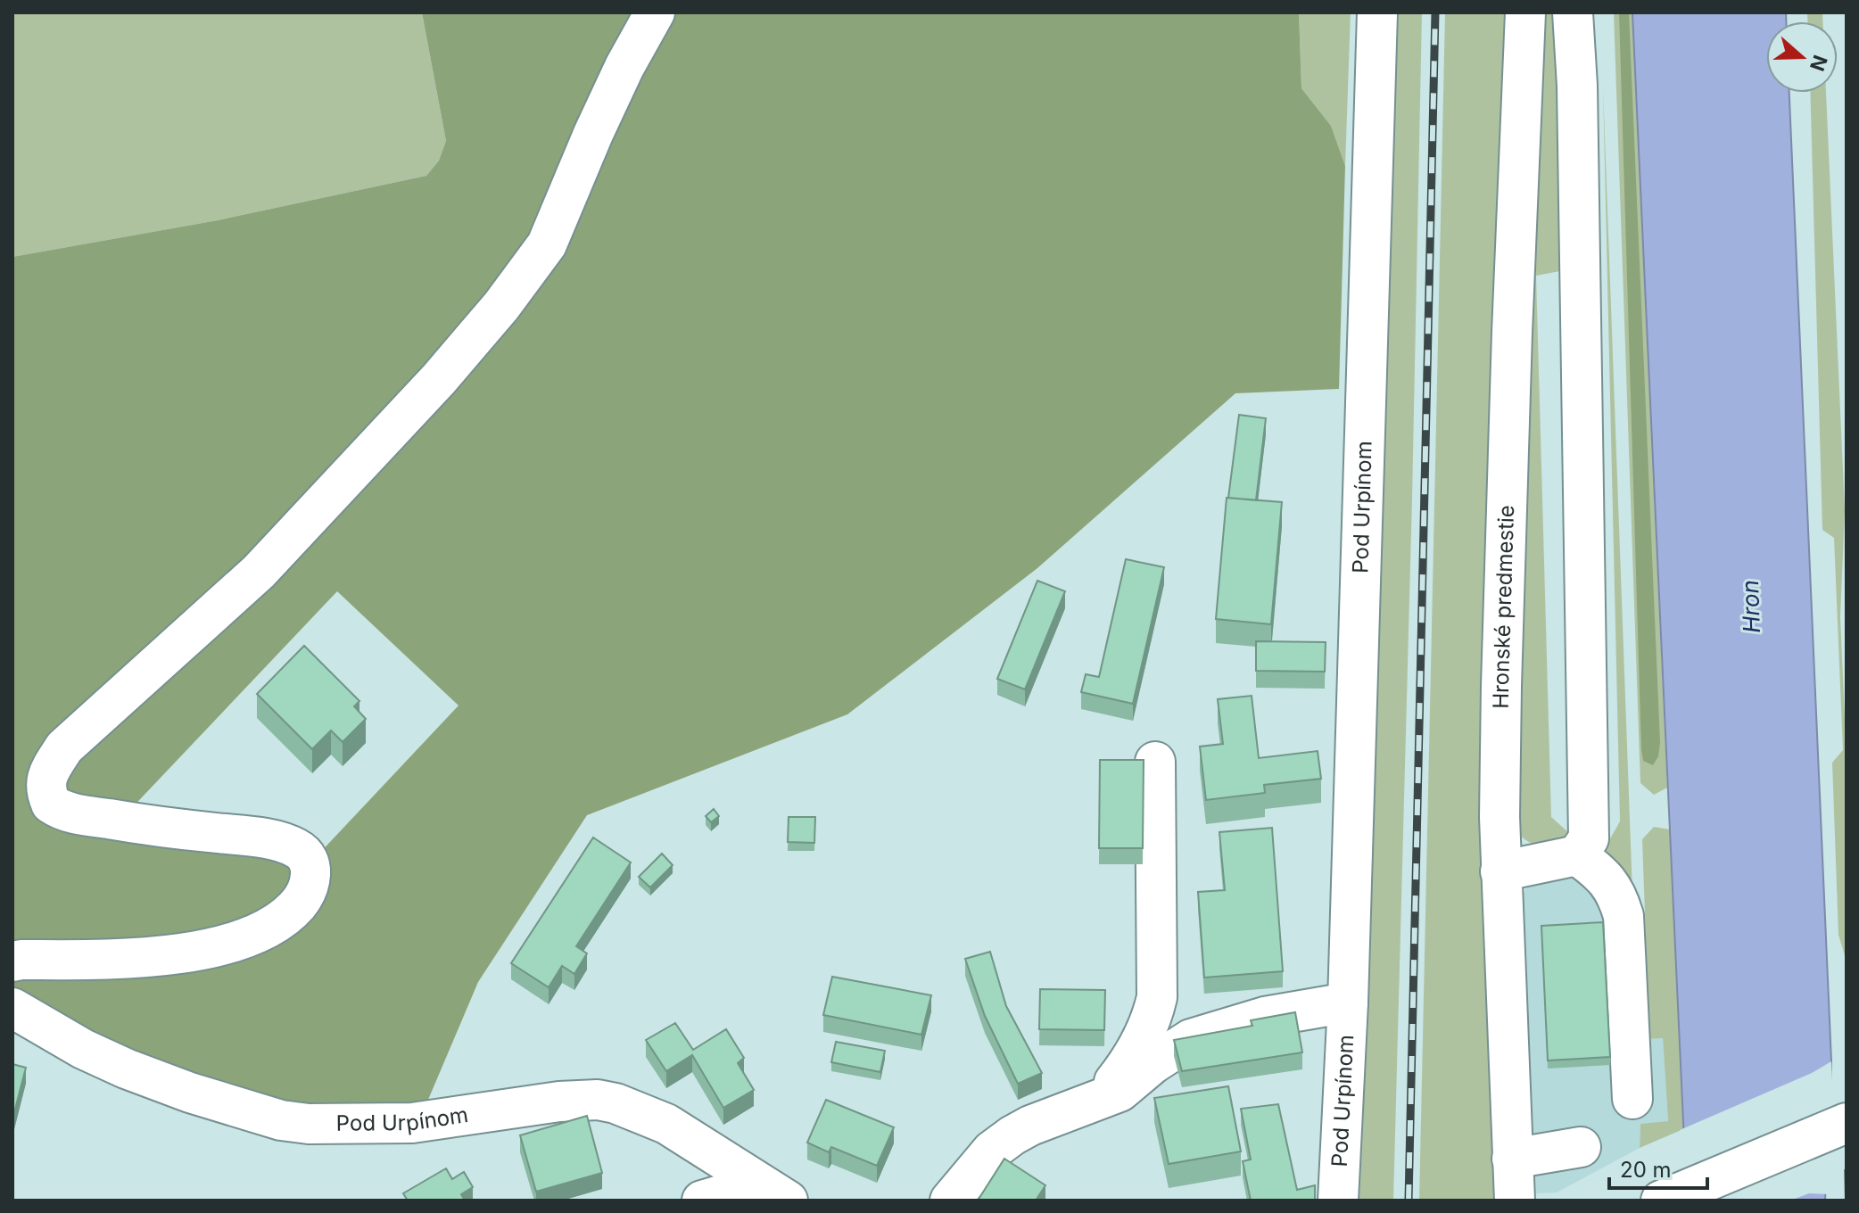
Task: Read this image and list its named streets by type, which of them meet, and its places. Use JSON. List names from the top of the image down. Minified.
{"streets":{"street":["Pod Urpínom","Hronské predmestie"]},"water":["Hron"],"scale_bar":"20 m","north":"right"}
